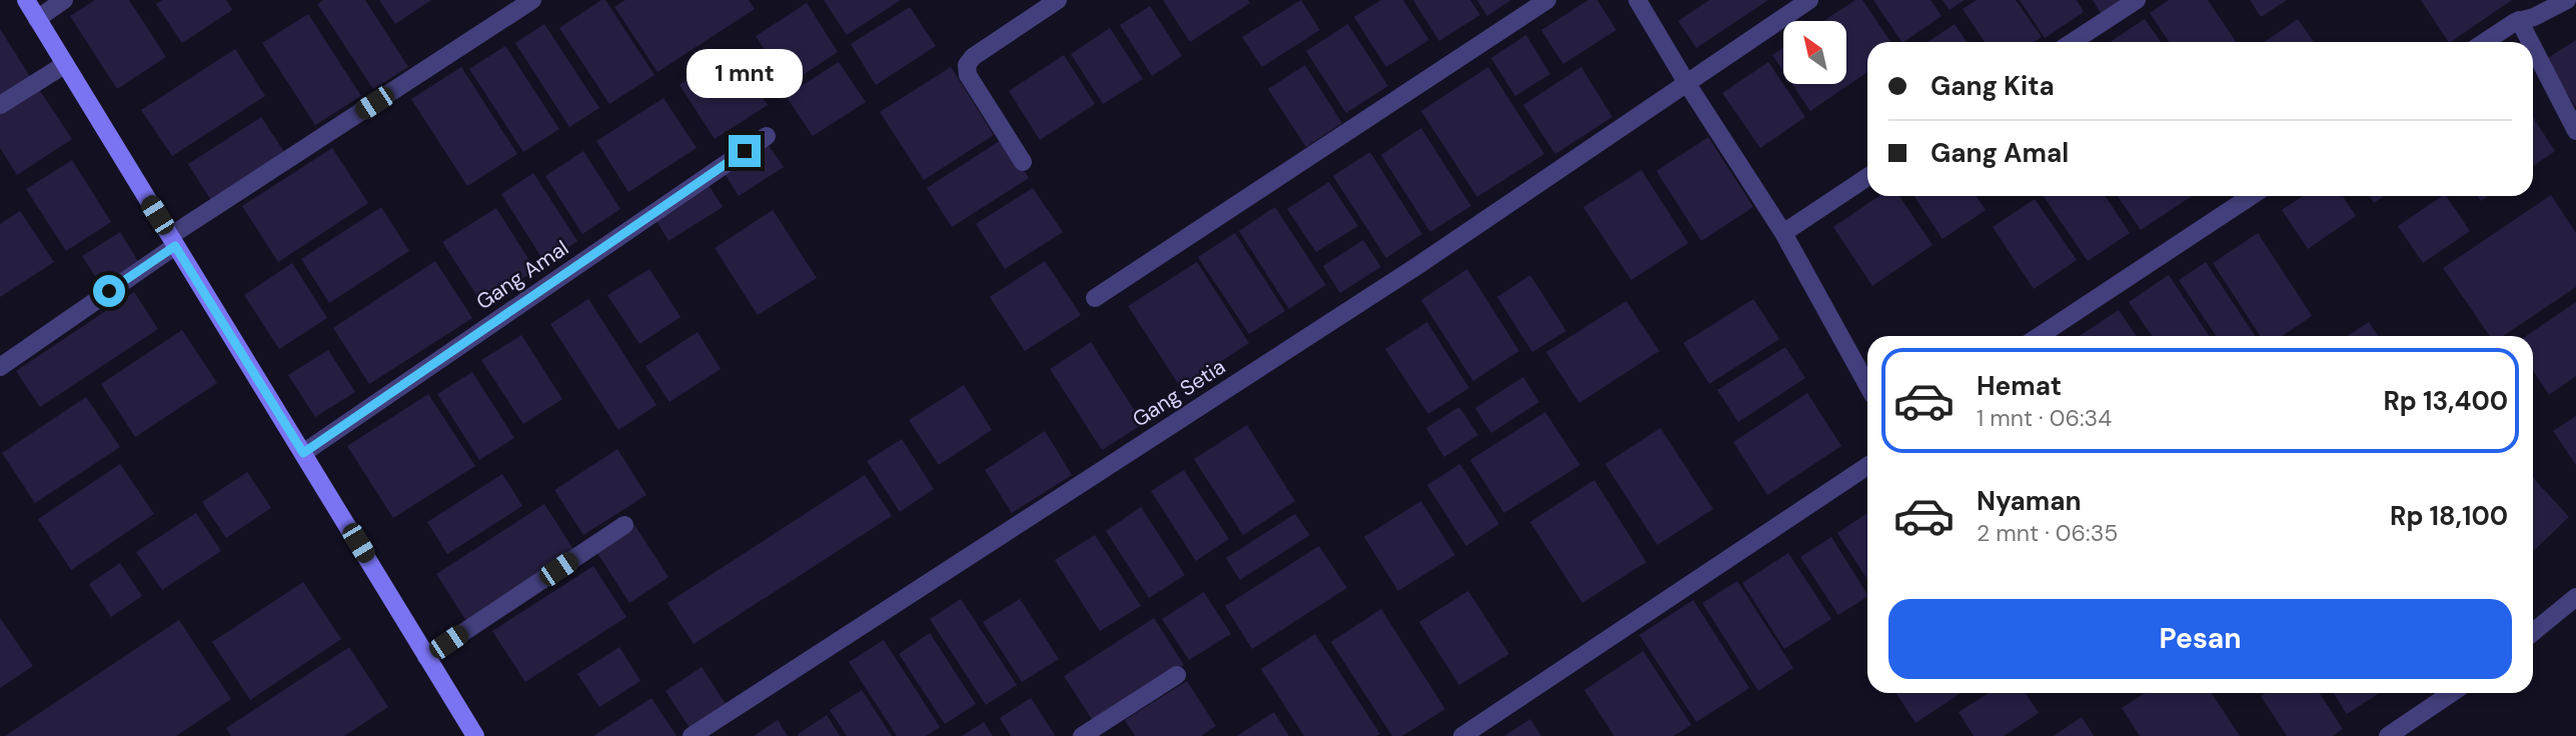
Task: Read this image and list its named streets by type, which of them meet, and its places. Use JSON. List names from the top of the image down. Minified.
{"streets":{"street":["Gang Amal","Gang Setia"]},"north":"top left","page":{"banner":["Gang Kita","Gang Amal"],"bubble":"1 mnt","list":[{"name":"Hemat","note":"1 mnt · 06:34","value":"Rp 13,400"},{"name":"Nyaman","note":"2 mnt · 06:35","value":"Rp 18,100"}],"buttons":"Pesan"}}
